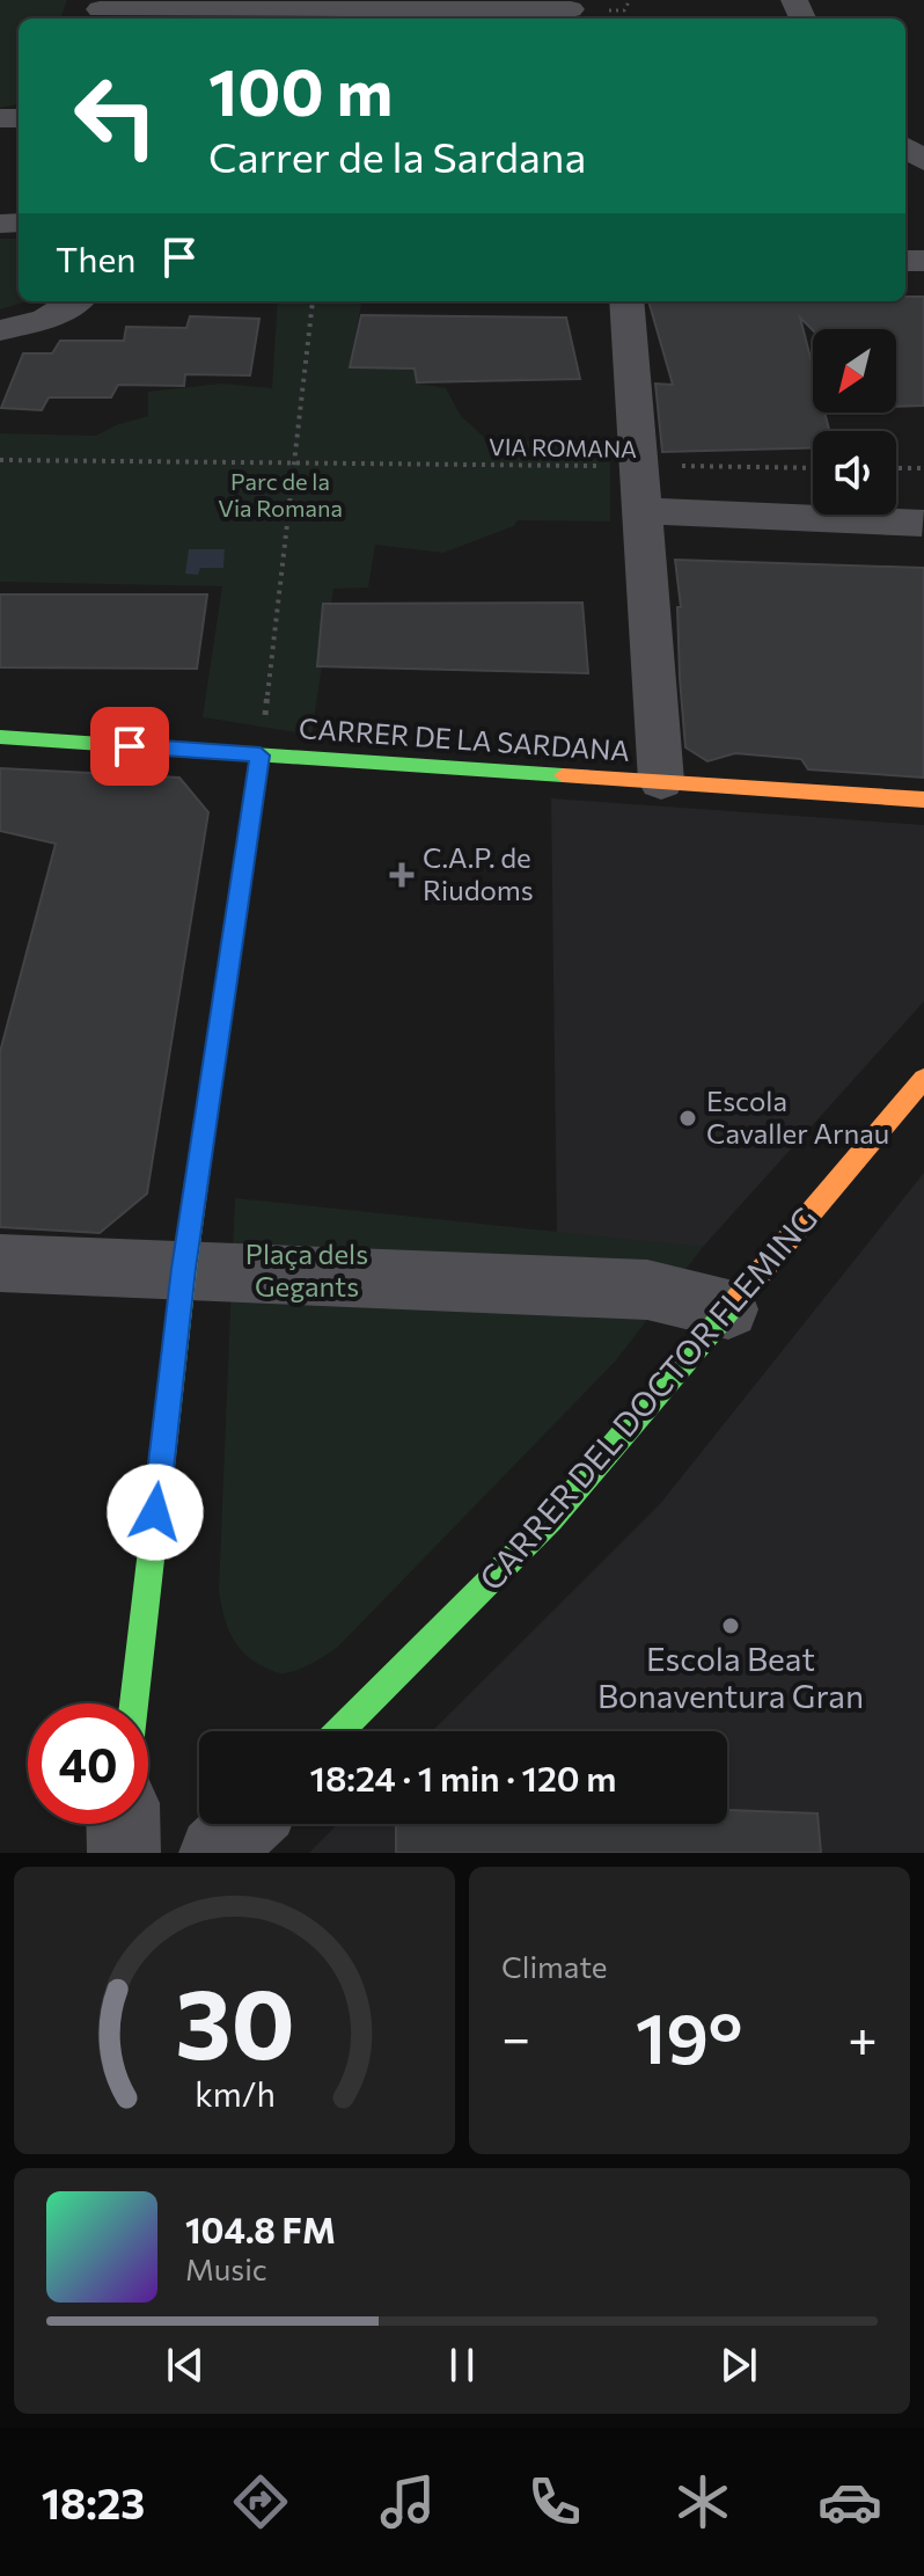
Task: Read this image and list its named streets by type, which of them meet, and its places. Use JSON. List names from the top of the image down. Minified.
{"streets":{"street":["CARRER DE LA SARDANA","CARRER DEL DOCTOR FLEMING"],"path":["VIA ROMANA"]},"parks":["Parc de la Via Romana","Plaça dels Gegants"],"places":{"health":["C.A.P. de Riudoms"],"other":["Escola Cavaller Arnau","Escola Beat Bonaventura Gran"]},"north":"bottom left","page":{"turn":["100 m","Carrer de la Sardana"],"then":"Then","limit":"40","trip":"18:24 · 1 min · 120 m","tile":"Climate","heat":["−","19°","+"],"song":["104.8 FM","Music"],"tabs":"18:23","gauge":["30","km/h"]}}
